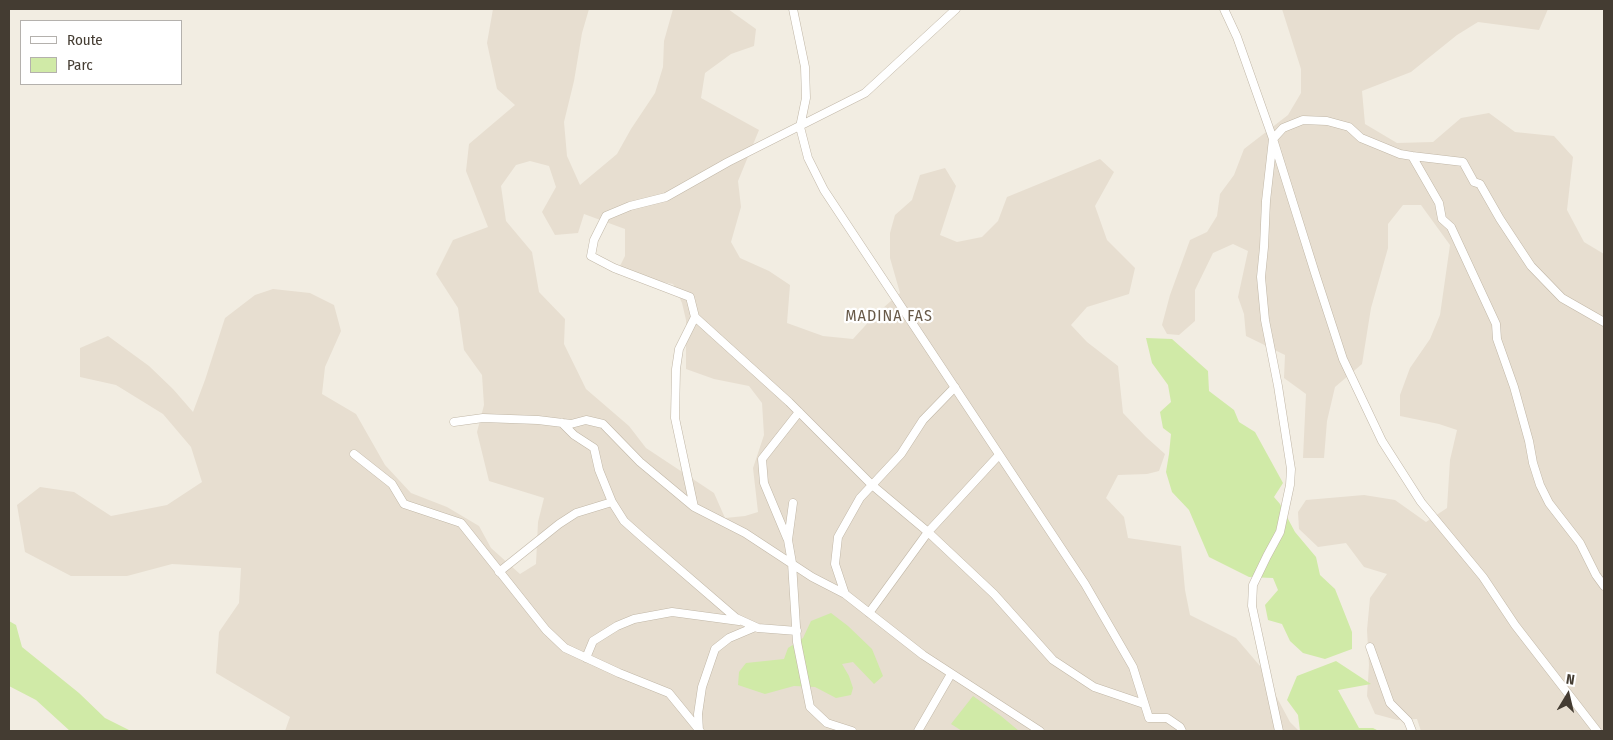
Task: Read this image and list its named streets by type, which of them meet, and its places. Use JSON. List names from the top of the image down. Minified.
{"districts":["MADINA FAS"],"legend":["Route","Parc"],"north":"top"}
